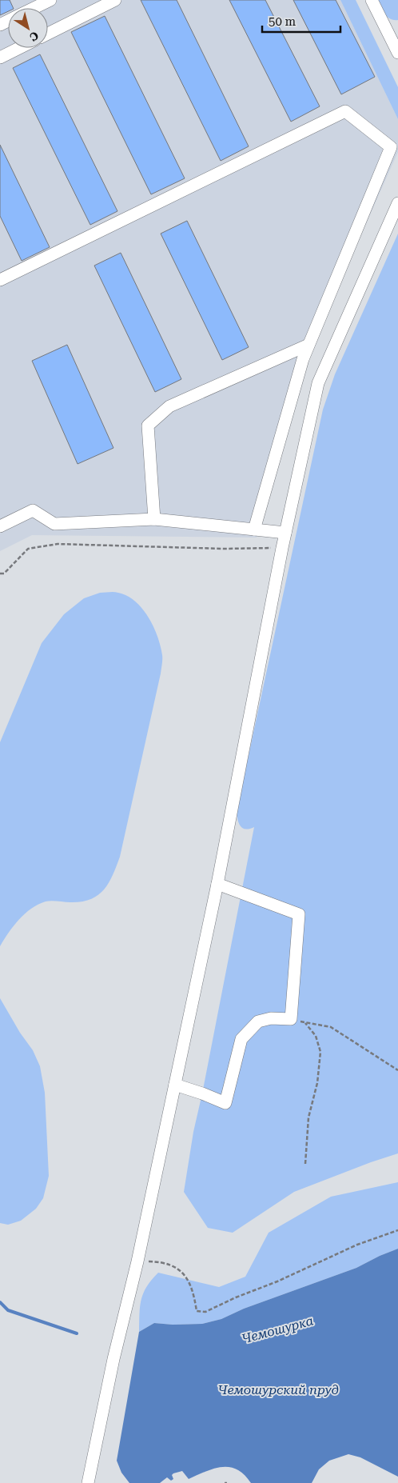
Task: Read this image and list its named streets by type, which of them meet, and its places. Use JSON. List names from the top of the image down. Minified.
{"water":["Чемошурка","Чемошурский пруд"],"scale_bar":"50 m","north":"bottom right"}
